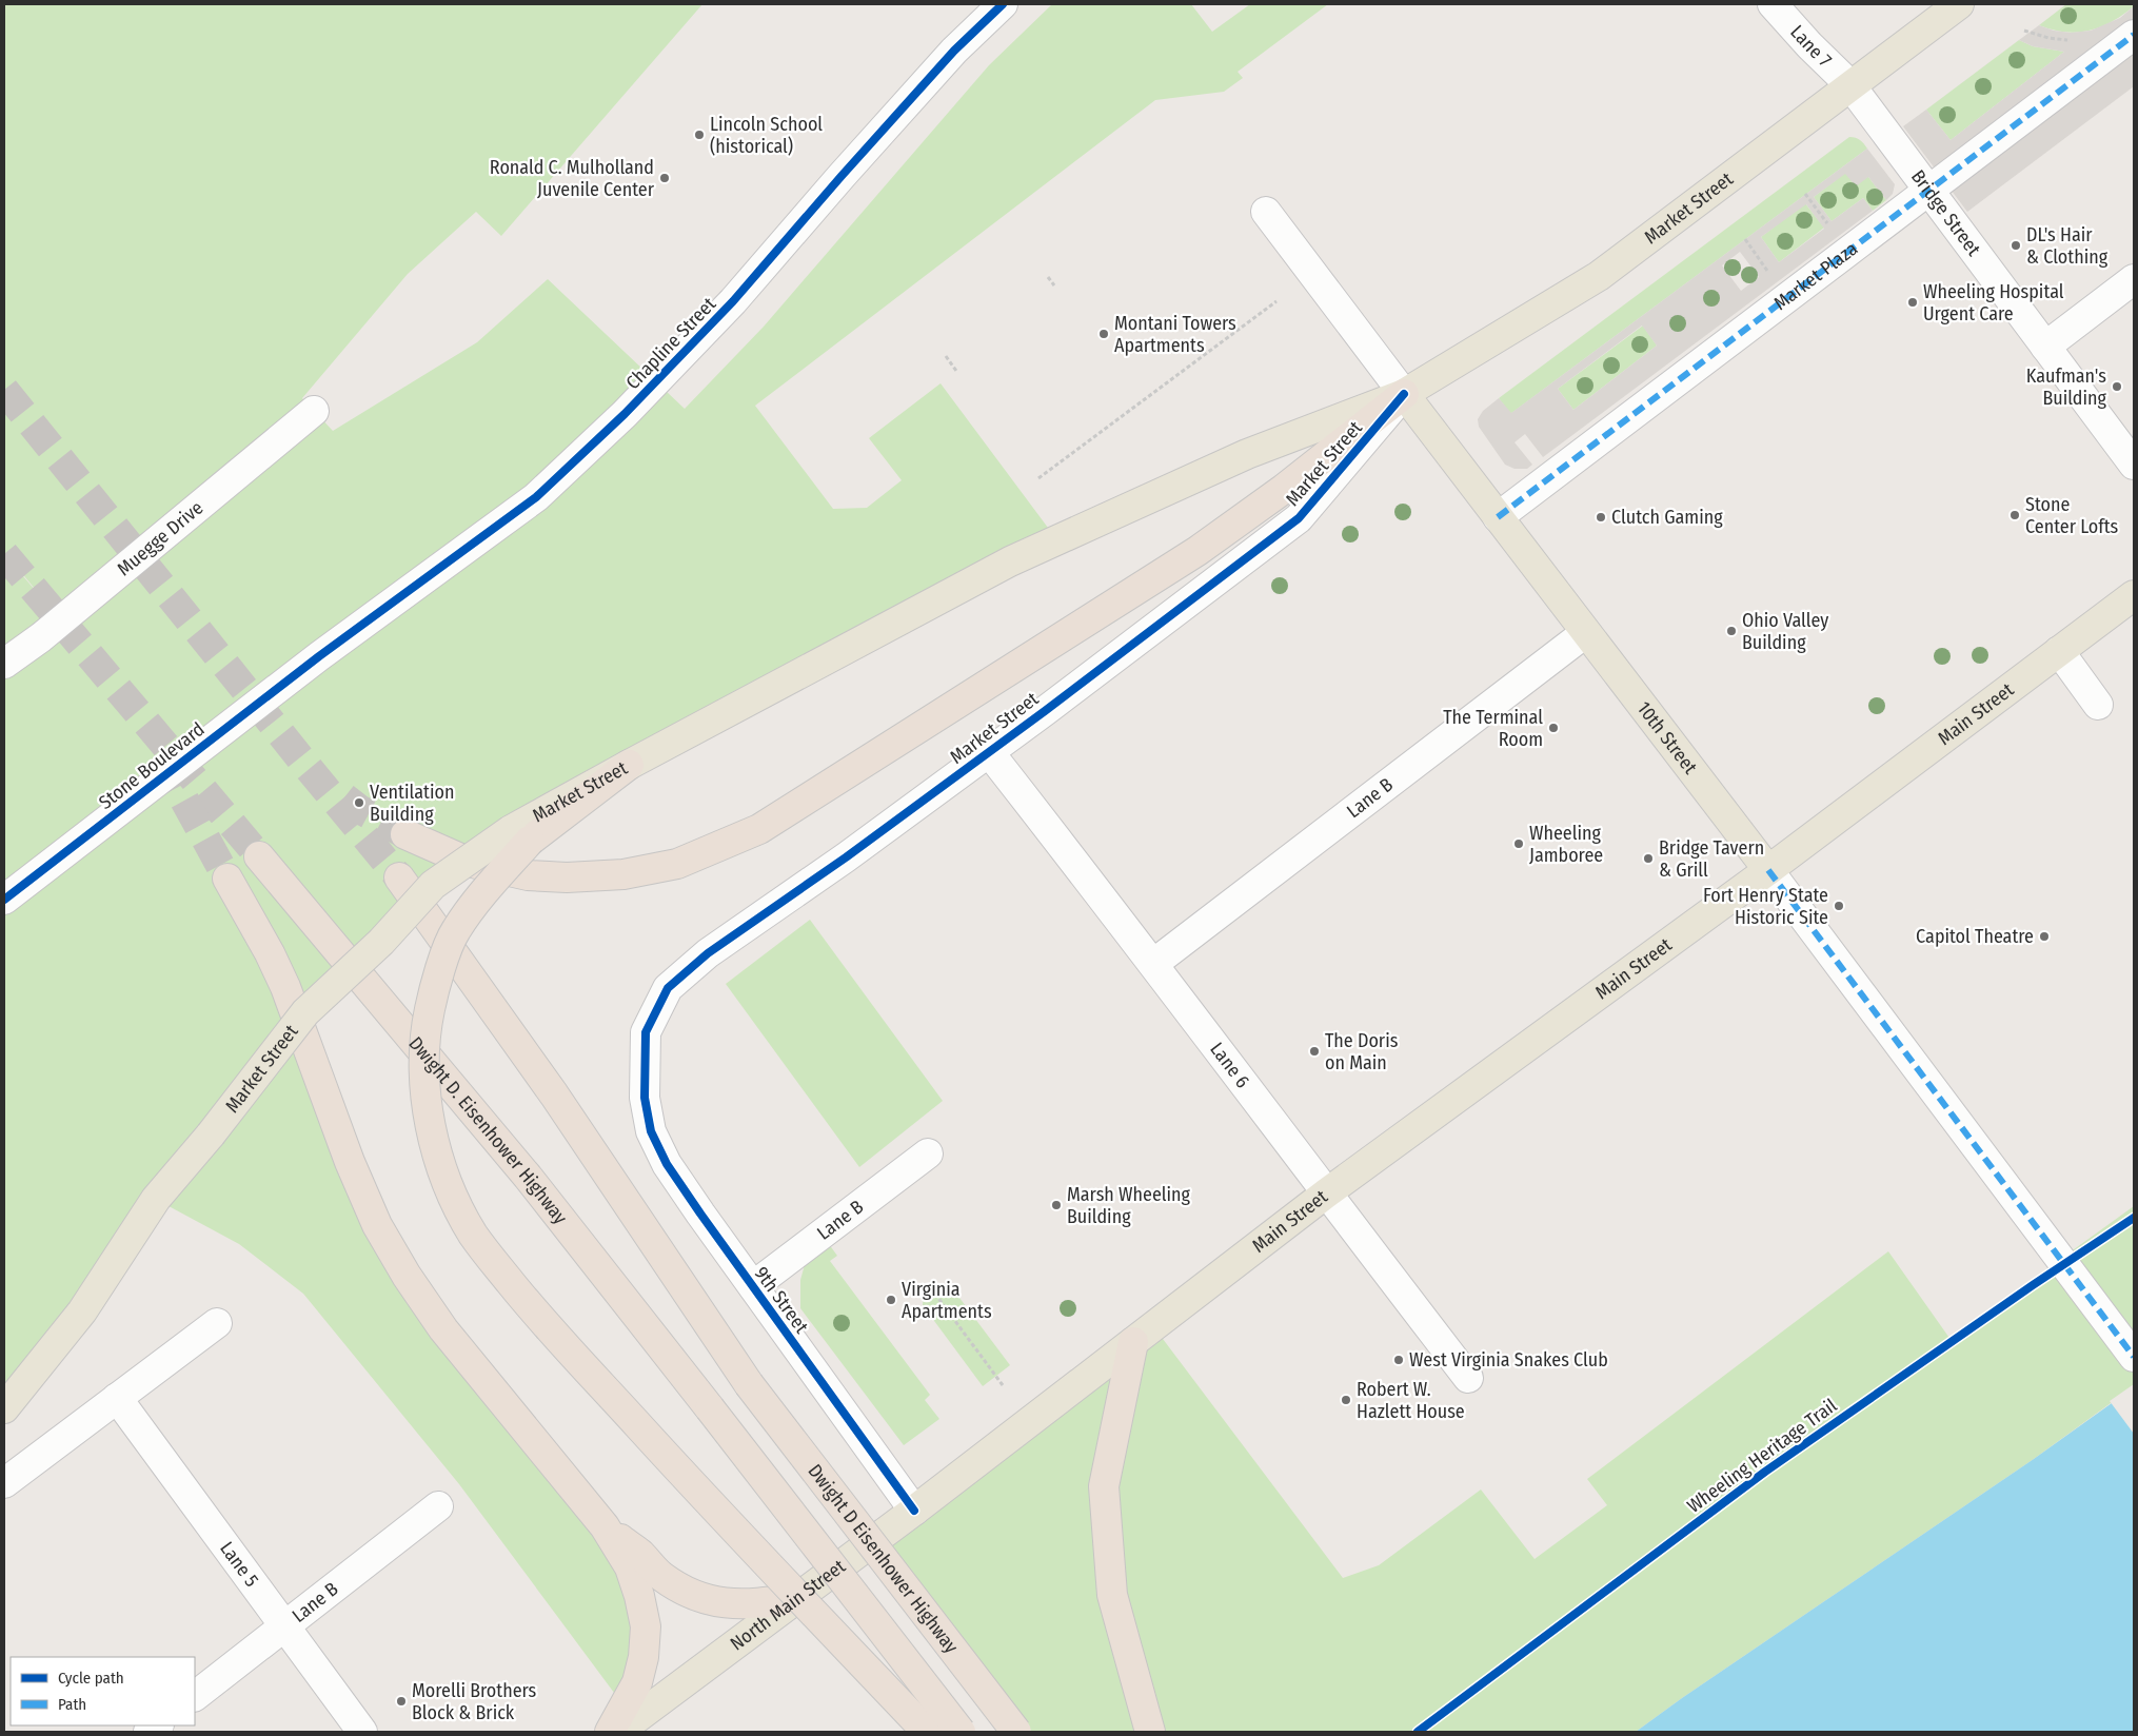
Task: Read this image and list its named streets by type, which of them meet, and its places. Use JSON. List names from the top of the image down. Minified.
{"streets":{"highway":["Dwight D. Eisenhower Highway","Dwight D Eisenhower Highway"],"main road":["Market Street","Main Street","10th Street","North Main Street"],"street":["Lane 7","Bridge Street","Market Plaza","Chapline Street","Muegge Drive","Stone Boulevard","Lane B","Lane 6","9th Street","Lane 5"],"cycle path":["Wheeling Heritage Trail"]},"crossings":[["Lane 7","Market Street"],["Lane 7","Bridge Street"],["Market Street","Bridge Street"],["Market Street","10th Street"],["Market Street","Lane 6"],["Market Street","9th Street"],["Bridge Street","Market Plaza"],["Market Plaza","10th Street"],["Chapline Street","Stone Boulevard"],["Main Street","10th Street"],["Main Street","Lane 6"],["Main Street","North Main Street"],["10th Street","Lane B"],["Lane B","Lane 6"],["Lane B","9th Street"],["Lane B","Lane 5"],["9th Street","North Main Street"]],"places":["Lincoln School (historical)","Ronald C. Mulholland Juvenile Center","DL's Hair & Clothing","Wheeling Hospital Urgent Care","Montani Towers Apartments","Kaufman's Building","Stone Center Lofts","Clutch Gaming","Ohio Valley Building","The Terminal Room","Ventilation Building","Wheeling Jamboree","Bridge Tavern & Grill","Fort Henry State Historic Site","Capitol Theatre","The Doris on Main","Marsh Wheeling Building","Virginia Apartments","West Virginia Snakes Club","Robert W. Hazlett House","Morelli Brothers Block & Brick"],"legend":["Cycle path","Path"]}
